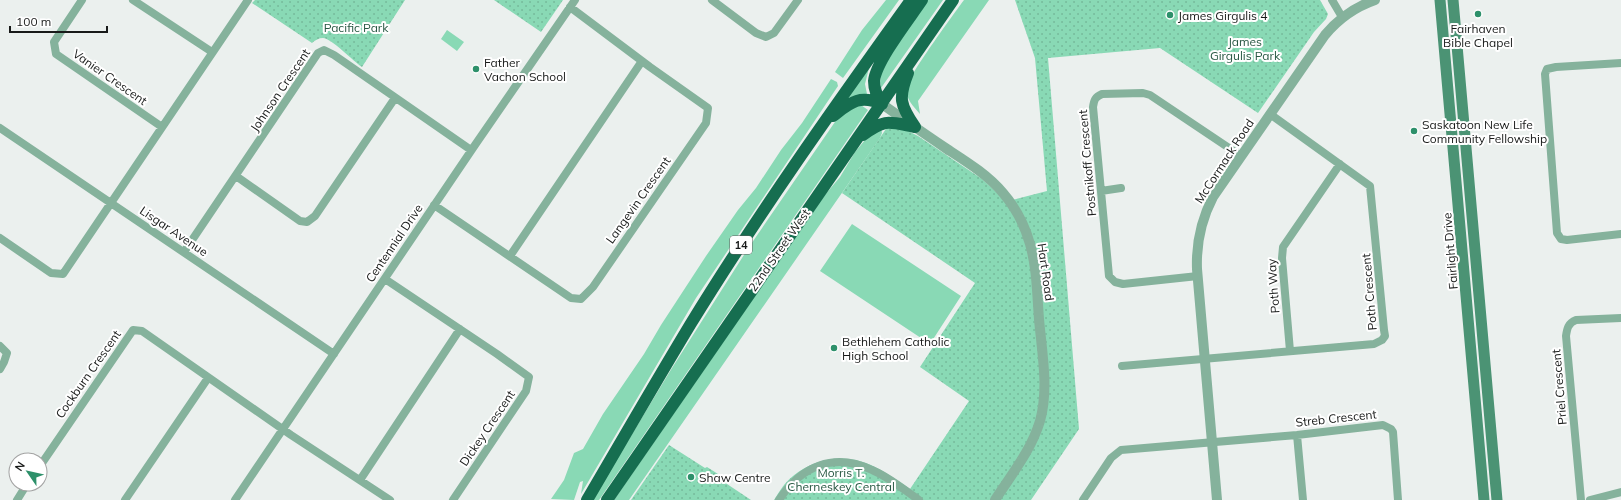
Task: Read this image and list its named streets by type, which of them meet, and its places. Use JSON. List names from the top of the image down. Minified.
{"streets":{"highway":["14","22nd Street West"],"main road":["Fairlight Drive"],"street":["Vanier Crescent","Johnson Crescent","McCormack Road","Postnikoff Crescent","Langevin Crescent","Lisgar Avenue","Centennial Drive","Hart Road","Poth Way","Poth Crescent","Cockburn Crescent","Priel Crescent","Streb Crescent","Dickey Crescent"]},"crossings":[["Johnson Crescent","Lisgar Avenue"],["Johnson Crescent","Centennial Drive"],["McCormack Road","Postnikoff Crescent"],["McCormack Road","Poth Crescent"],["McCormack Road","Streb Crescent"],["Langevin Crescent","Centennial Drive"],["Lisgar Avenue","Centennial Drive"],["Centennial Drive","Cockburn Crescent"],["Centennial Drive","Dickey Crescent"],["22nd Street West","Hart Road"],["Poth Way","Poth Crescent"]],"parks":["Pacific Park","James Girgulis Park","Morris T. Cherneskey Central"],"places":["Fairhaven Bible Chapel","James Girgulis 4","Father Vachon School","Saskatoon New Life Community Fellowship","Bethlehem Catholic High School","Shaw Centre"],"scale_bar":"100 m","north":"top left"}
